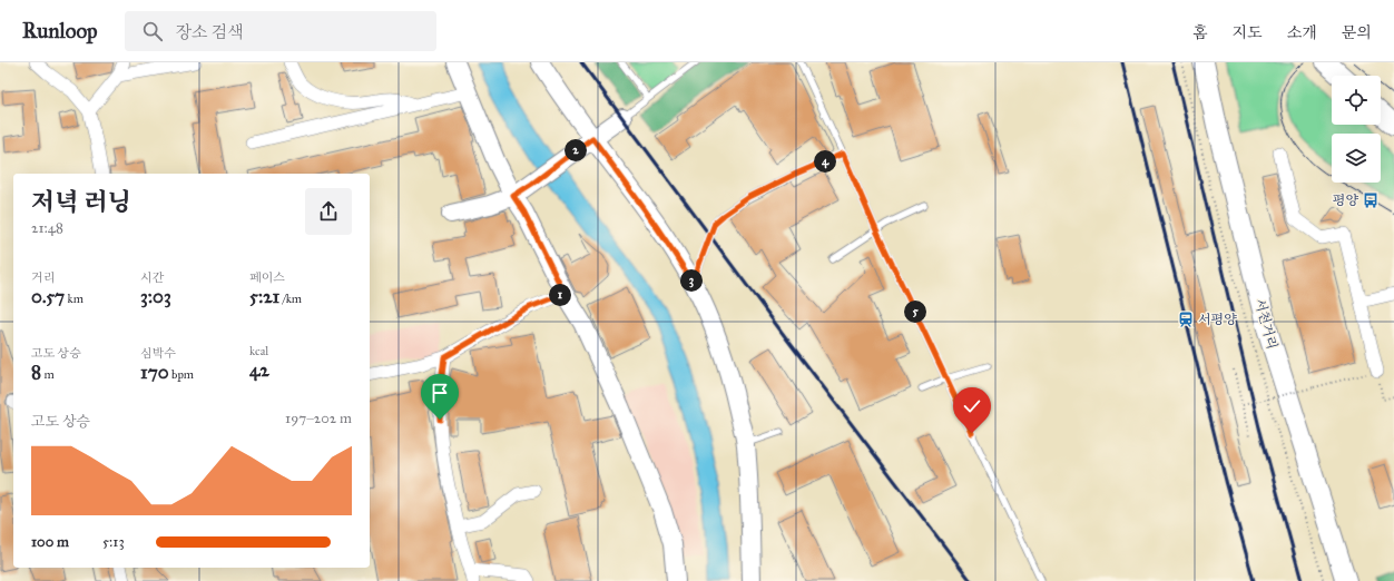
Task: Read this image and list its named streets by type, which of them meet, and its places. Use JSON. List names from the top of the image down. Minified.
{"streets":{"main road":["서천거리"]},"places":{"bus stop":["평양"],"station":["서평양"]},"page":{"header":"Runloop","search":"장소 검색","nav":["홈","지도","소개","문의"],"pins":["2","4","3","1","5"],"heading":["저녁 러닝","21:48"],"stats":[["거리","0.57 km"],["시간","3:03"],["페이스","5:21 /km"],["고도 상승","8 m"],["심박수","170 bpm"],["kcal","42"]],"chart":["고도 상승","197–202 m"],"list":[{"name":"100 m","note":"5:13"}]}}
